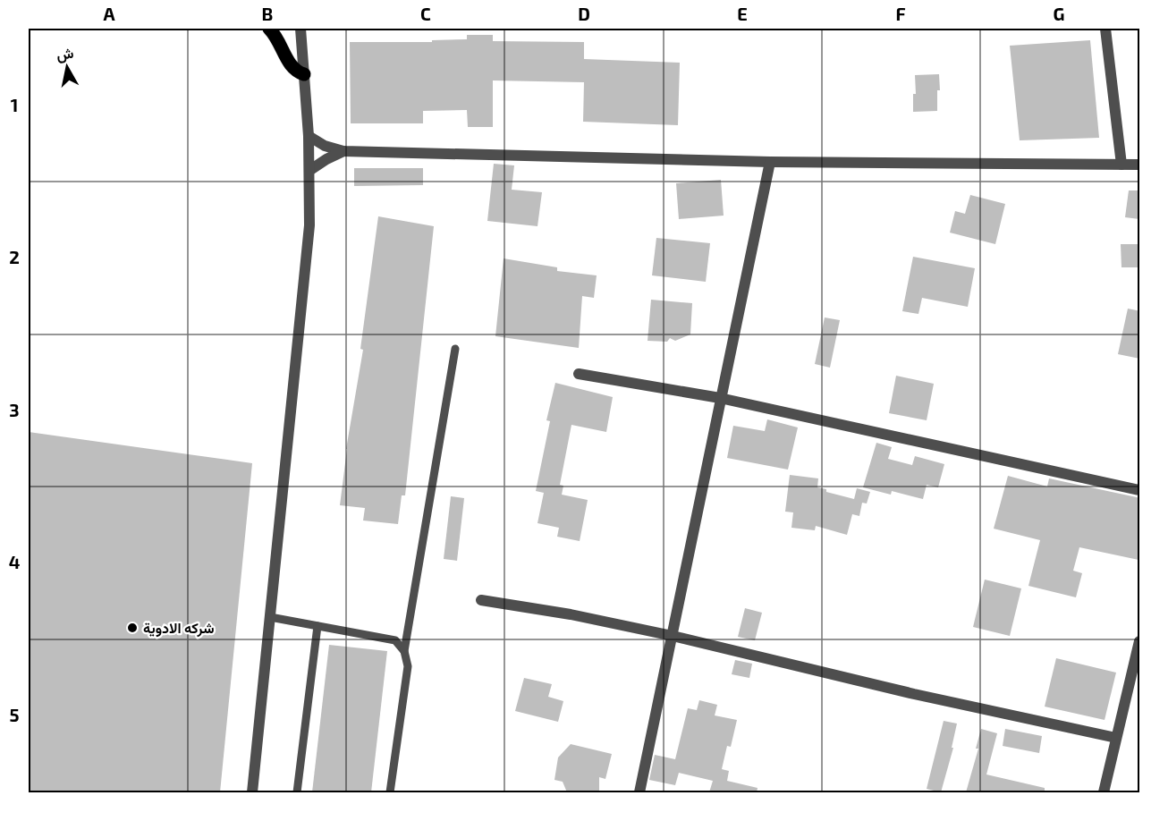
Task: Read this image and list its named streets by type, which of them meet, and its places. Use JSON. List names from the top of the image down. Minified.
{"places":["شركه الادوية"],"north":"top","grid":{"columns":["A","B","C","D","E","F","G"],"rows":["1","2","3","4","5"]}}
